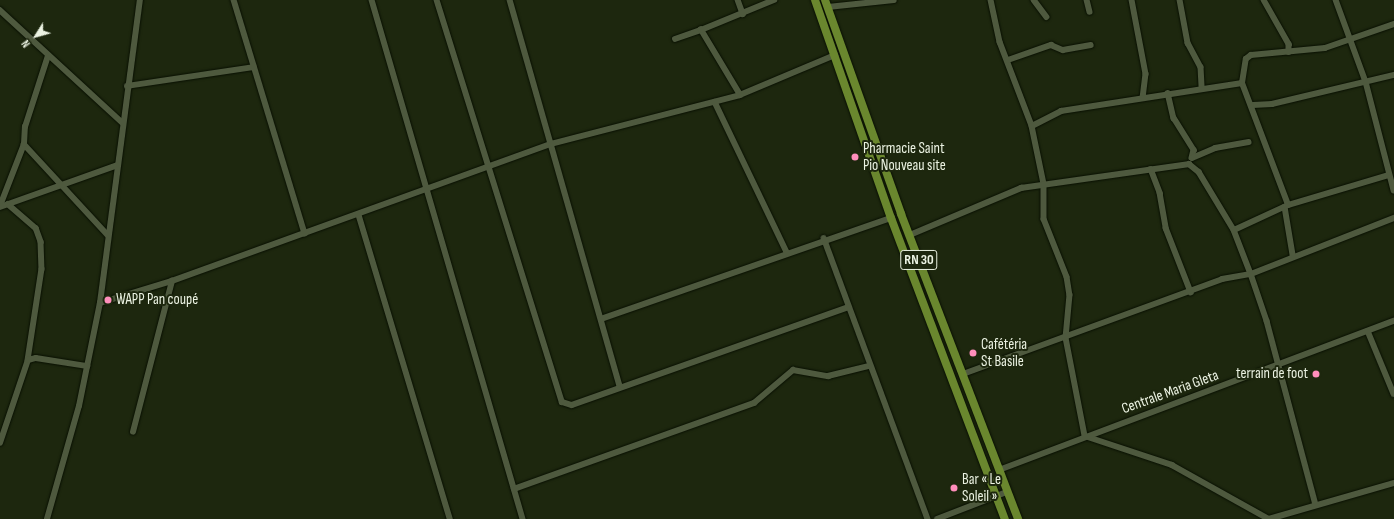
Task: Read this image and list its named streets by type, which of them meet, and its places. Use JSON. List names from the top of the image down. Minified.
{"streets":{"main road":["RN 30"],"street":["Centrale Maria Gleta"]},"crossings":[["RN 30","Centrale Maria Gleta"]],"places":["Pharmacie Saint Pio Nouveau site","WAPP Pan coupé","Cafétéria St Basile","terrain de foot","Bar « Le Soleil »"],"north":"bottom left"}
